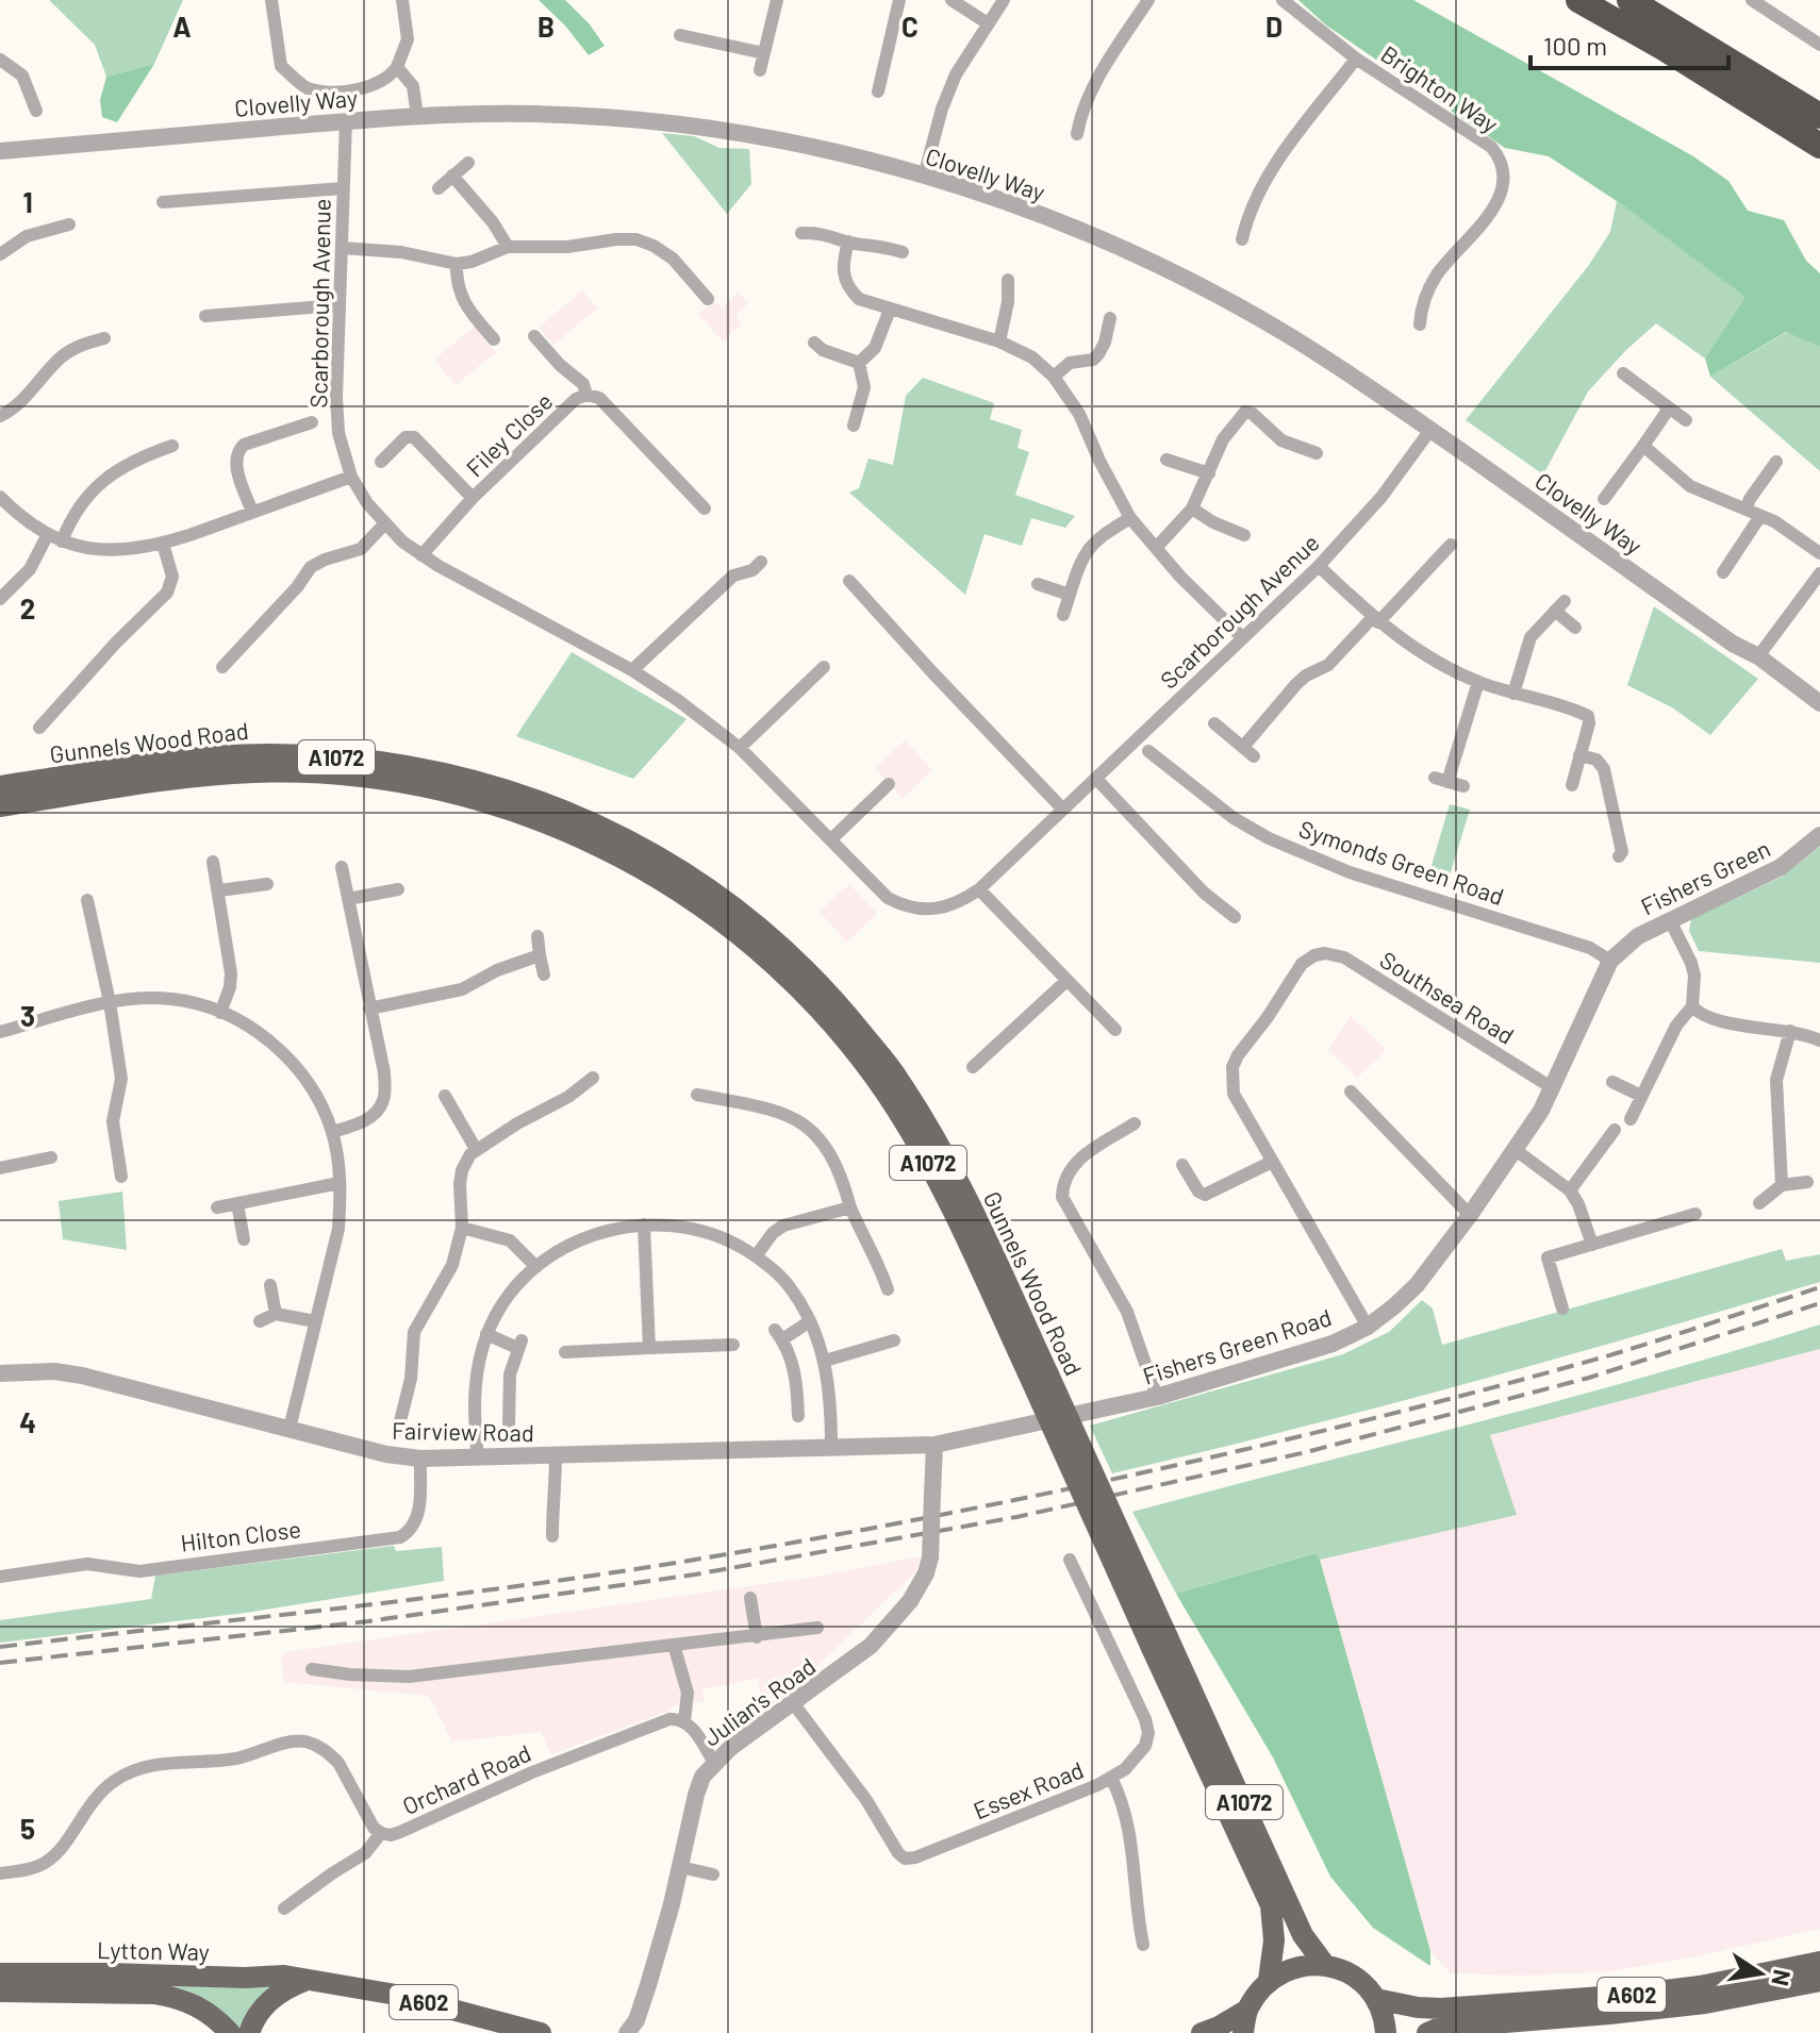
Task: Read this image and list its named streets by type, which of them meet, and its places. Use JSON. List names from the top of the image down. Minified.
{"streets":{"main road":["Gunnels Wood Road","A1072","Lytton Way","A602"],"street":["Brighton Way","Clovelly Way","Scarborough Avenue","Filey Close","Symonds Green Road","Fishers Green","Southsea Road","Fishers Green Road","Fairview Road","Hilton Close","Julian's Road","Orchard Road","Essex Road"]},"crossings":[["Clovelly Way","Scarborough Avenue"],["Scarborough Avenue","Filey Close"],["Symonds Green Road","Fishers Green"],["Symonds Green Road","Fishers Green Road"],["Fishers Green","Fishers Green Road"],["Southsea Road","Fishers Green Road"],["Fishers Green Road","Fairview Road"],["Fishers Green Road","Julian's Road"],["Fairview Road","Hilton Close"],["Fairview Road","Julian's Road"],["Julian's Road","Essex Road"]],"scale_bar":"100 m","north":"right","grid":{"columns":["A","B","C","D"],"rows":["1","2","3","4","5"]}}
